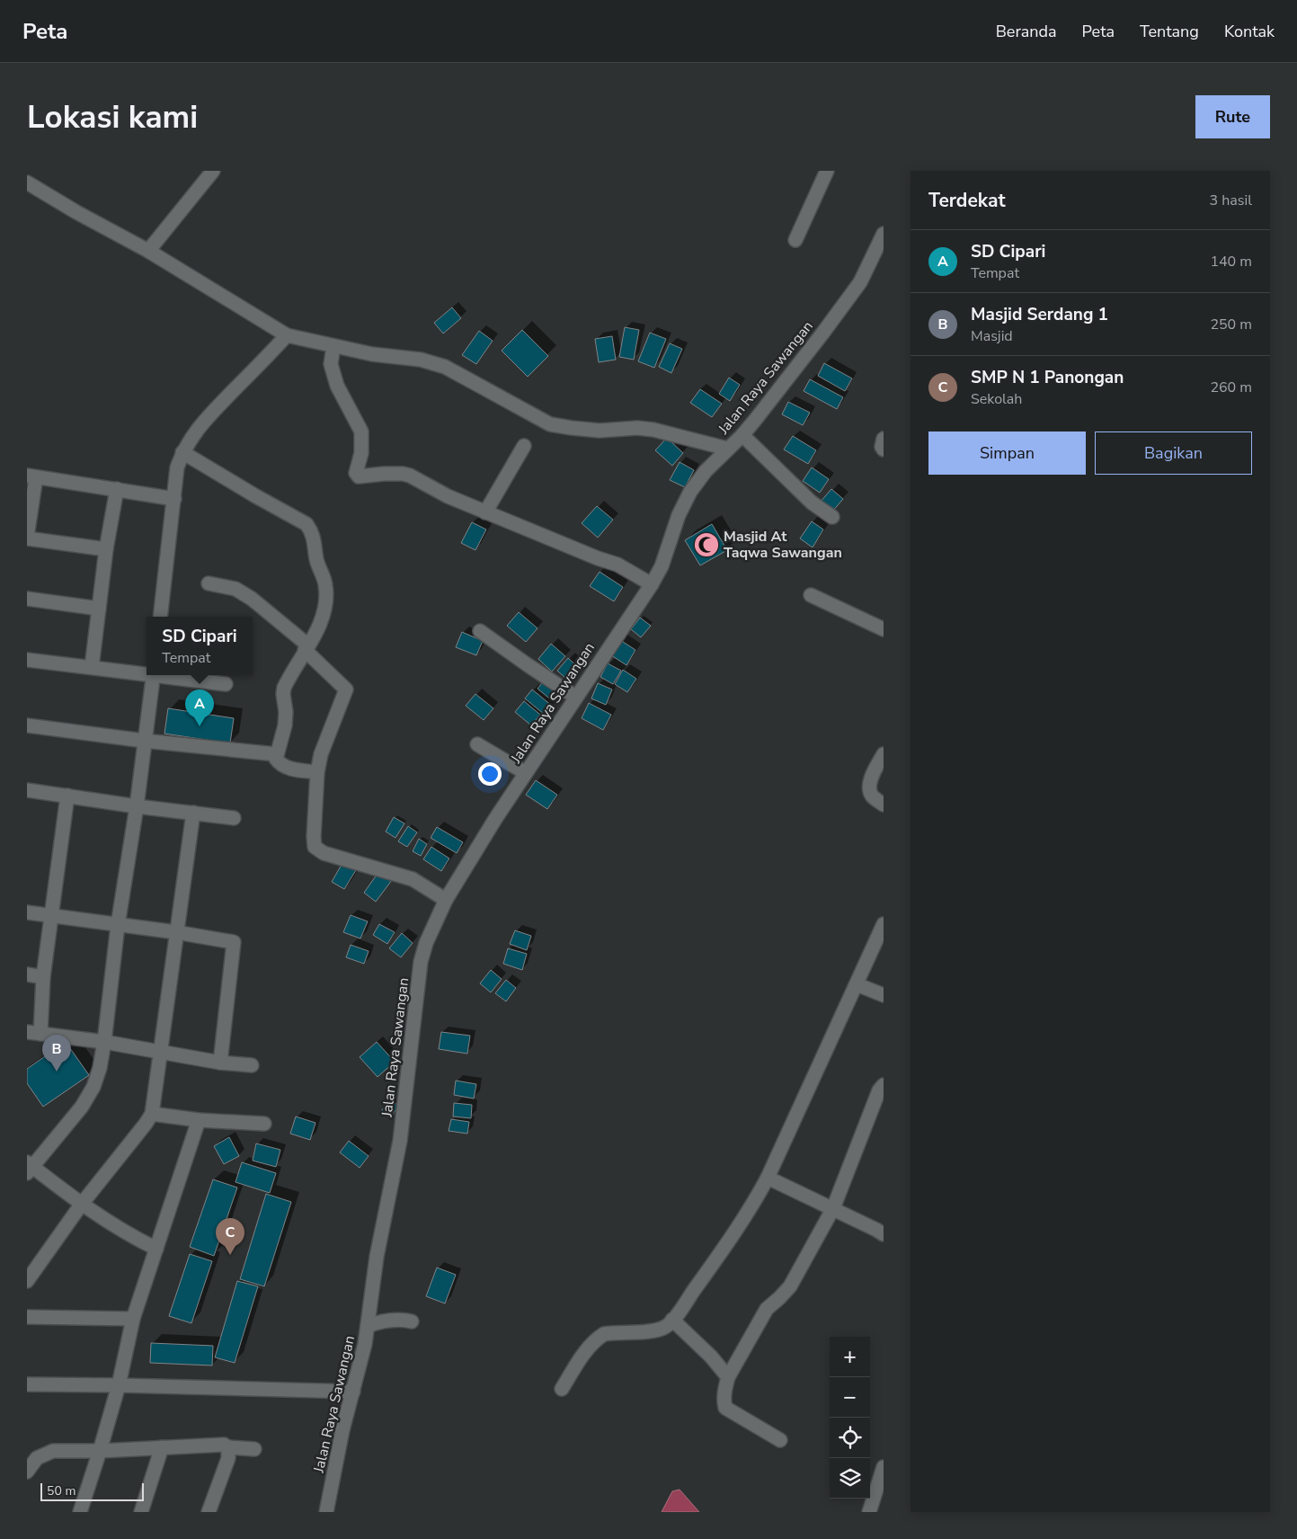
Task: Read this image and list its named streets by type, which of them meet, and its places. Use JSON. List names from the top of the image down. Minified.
{"streets":{"street":["Jalan Raya Sawangan"]},"places":{"mosque":["Masjid At Taqwa Sawangan"]},"scale_bar":"50 m","page":{"header":"Peta","nav":["Beranda","Peta","Tentang","Kontak"],"buttons":["Rute",["Simpan","Bagikan"]],"title":"Lokasi kami","heading":["Terdekat","3 hasil"],"list":[{"mark":"A","name":"SD Cipari","note":"Tempat","value":"140 m"},{"mark":"B","name":"Masjid Serdang 1","note":"Masjid","value":"250 m"},{"mark":"C","name":"SMP N 1 Panongan","note":"Sekolah","value":"260 m"}],"popup":["SD Cipari","Tempat"],"pins":["A","B","C"],"map_buttons":["+","−"],"scale":"50 m"}}
